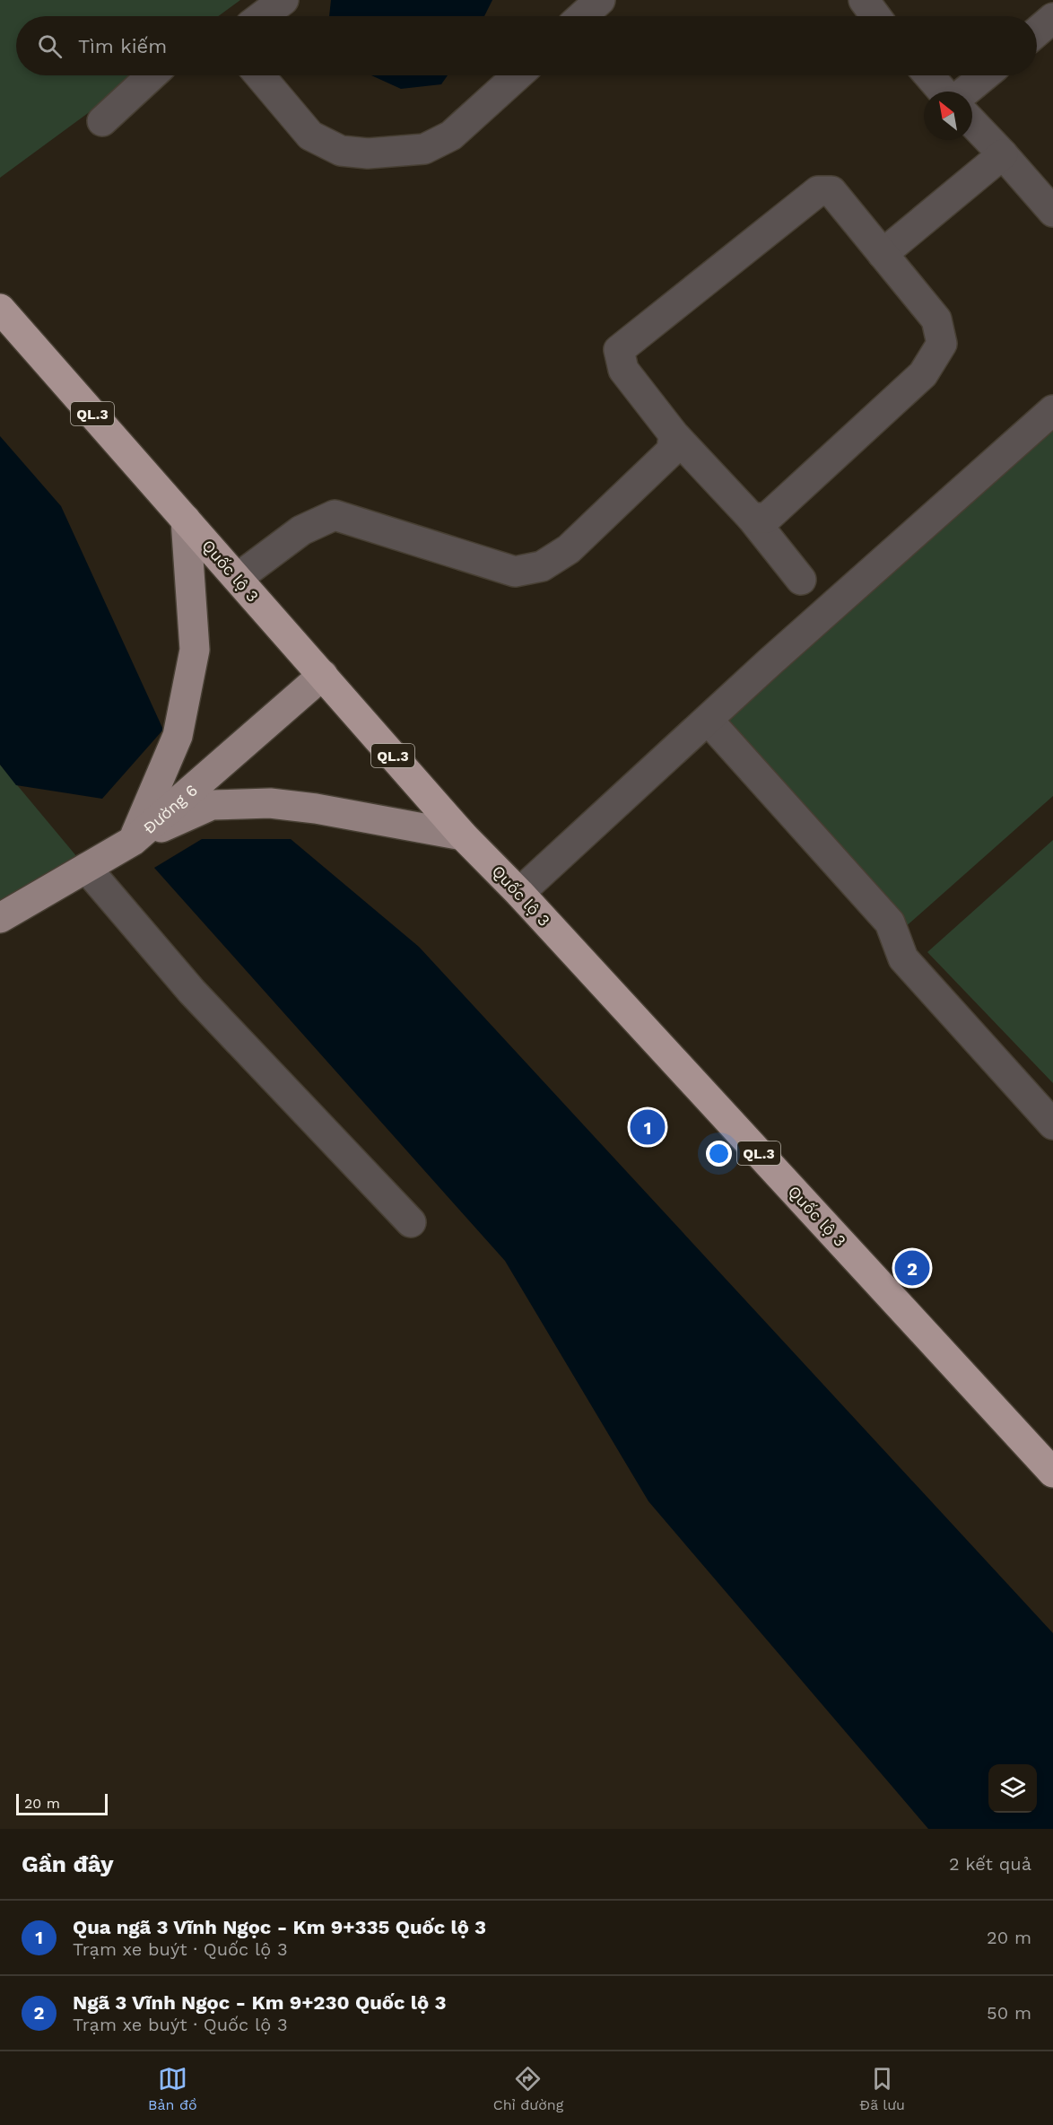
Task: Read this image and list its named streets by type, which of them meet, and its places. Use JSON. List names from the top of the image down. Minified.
{"streets":{"highway":["QL.3","Quốc lộ 3"],"main road":["Đường 6"]},"crossings":[["Quốc lộ 3","Đường 6"]],"scale_bar":"20 m","north":"top left","page":{"search":"Tìm kiếm","pins":["1","2"],"scale":"20 m","heading":["Gần đây","2 kết quả"],"list":[{"mark":"1","name":"Qua ngã 3 Vĩnh Ngọc - Km 9+335 Quốc lộ 3","note":"Trạm xe buýt · Quốc lộ 3","value":"20 m"},{"mark":"2","name":"Ngã 3 Vĩnh Ngọc - Km 9+230 Quốc lộ 3","note":"Trạm xe buýt · Quốc lộ 3","value":"50 m"}],"nav":["Bản đồ","Chỉ đường","Đã lưu"]}}
